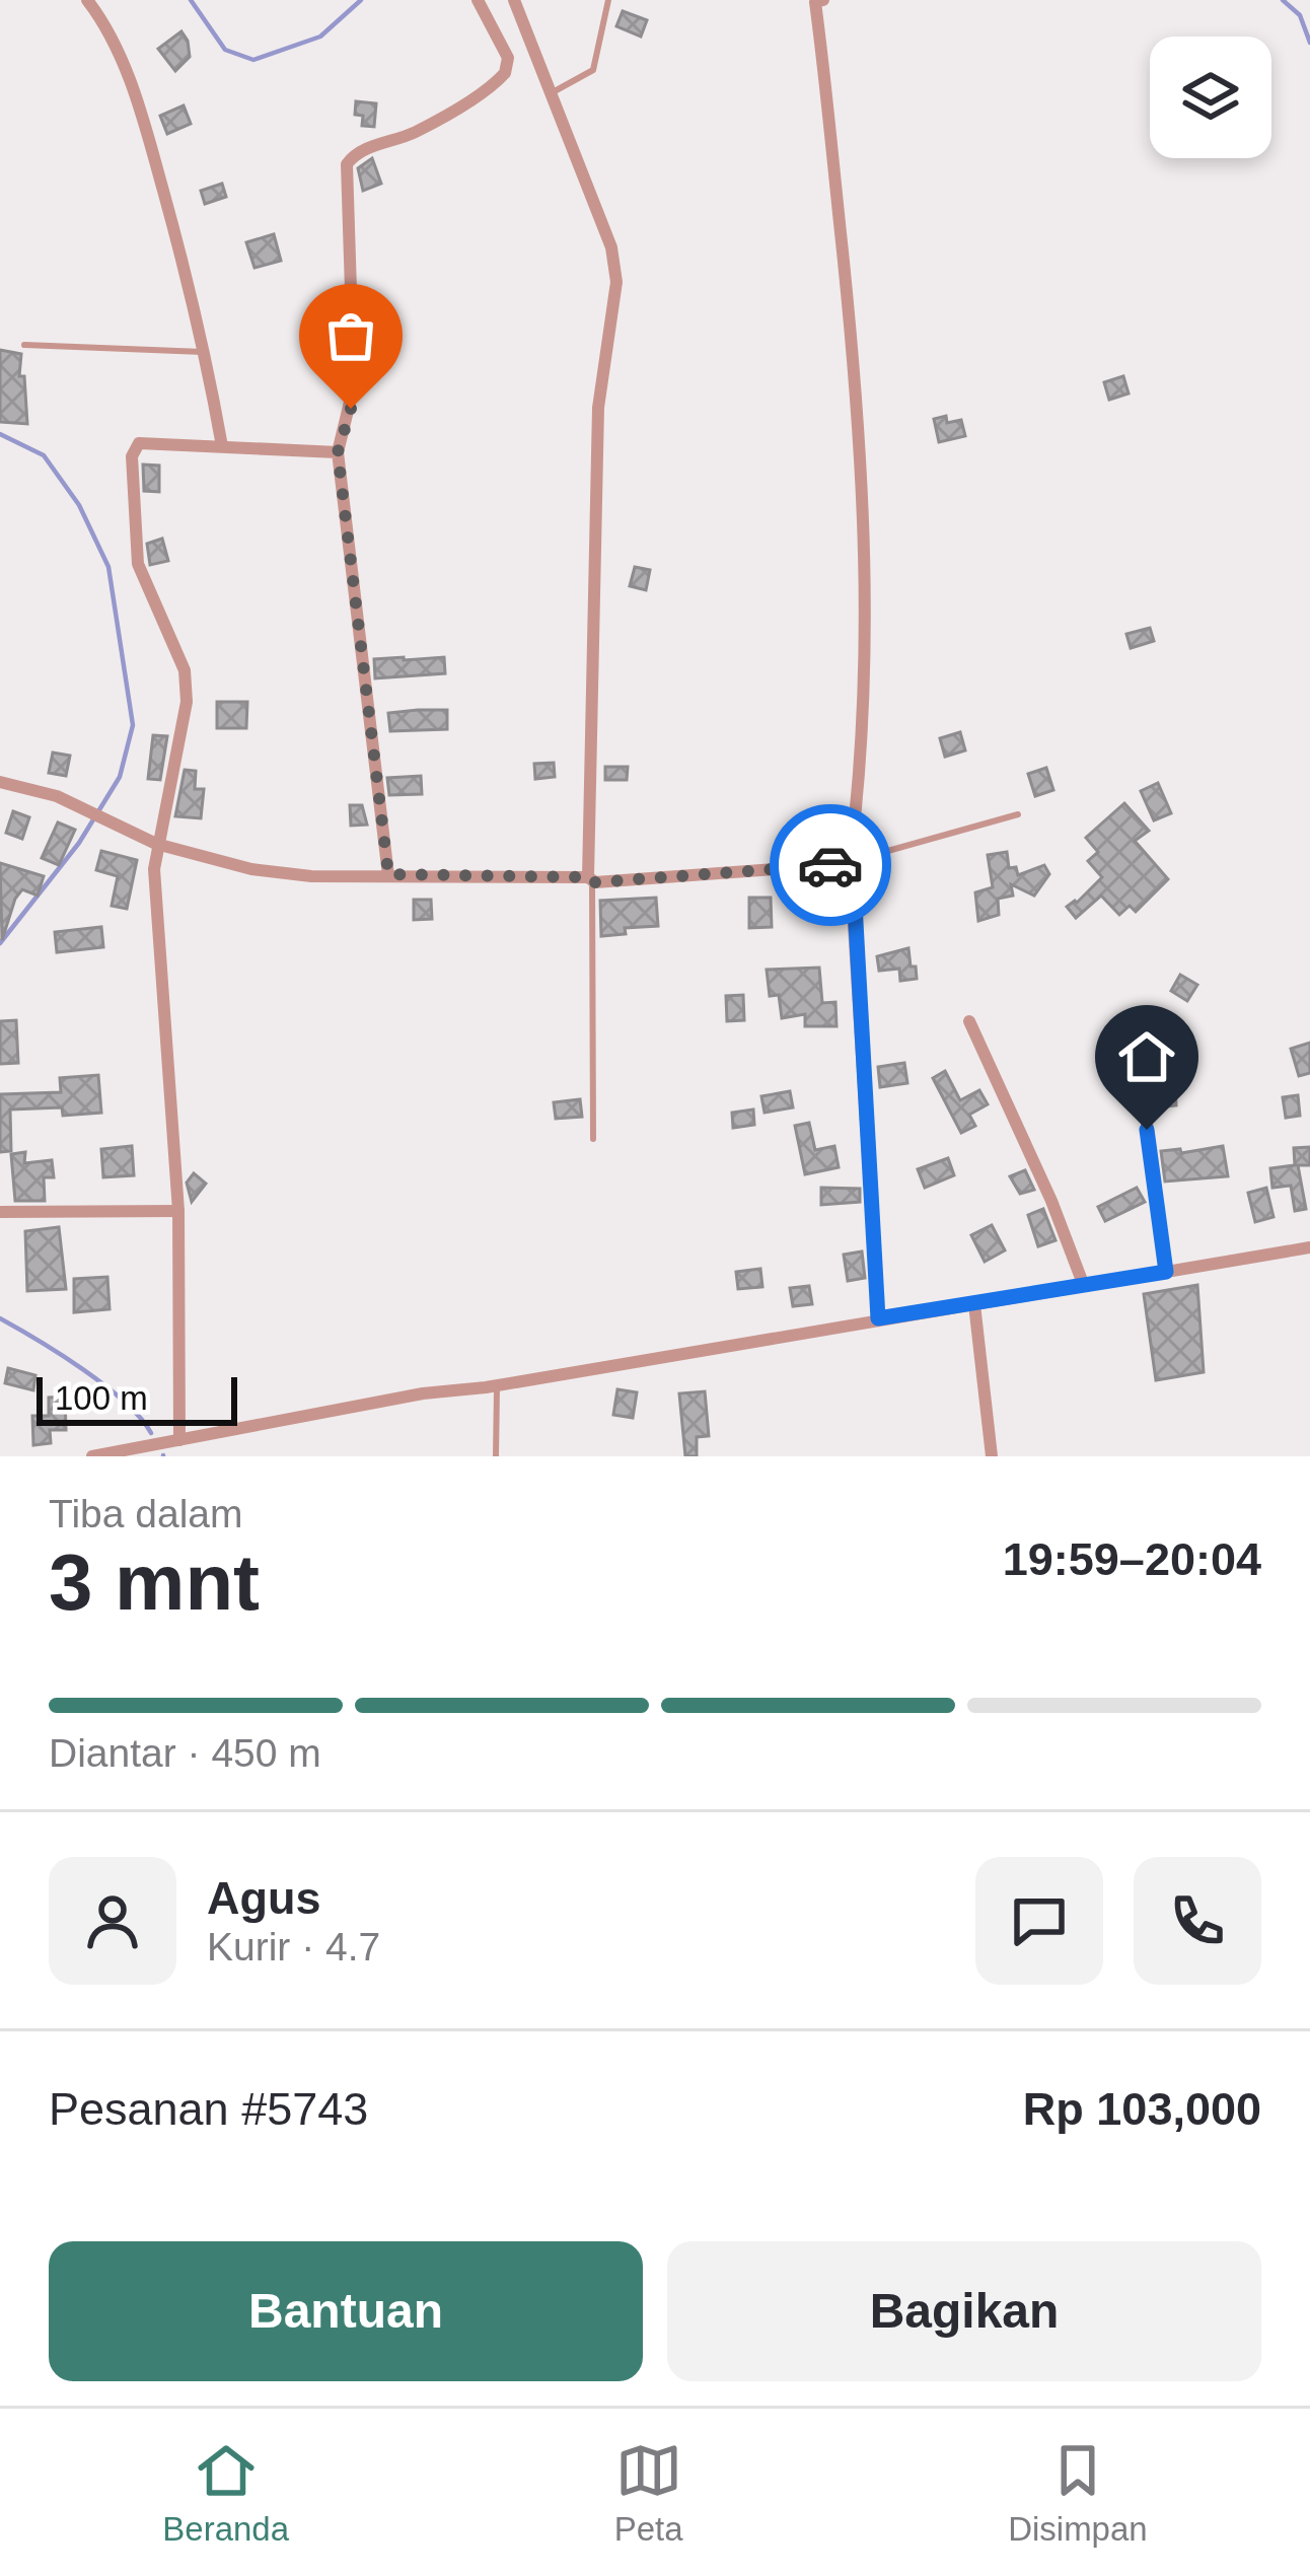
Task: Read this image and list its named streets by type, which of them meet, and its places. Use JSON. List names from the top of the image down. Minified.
{"scale_bar":"100 m","page":{"scale":"100 m","heading":["3 mnt","Tiba dalam","19:59–20:04"],"panel":["Agus","Kurir · 4.7","Pesanan #5743","Rp 103,000"],"bar":"Diantar · 450 m","buttons":["Bantuan","Bagikan"],"tabs":["Beranda","Peta","Disimpan"]}}
